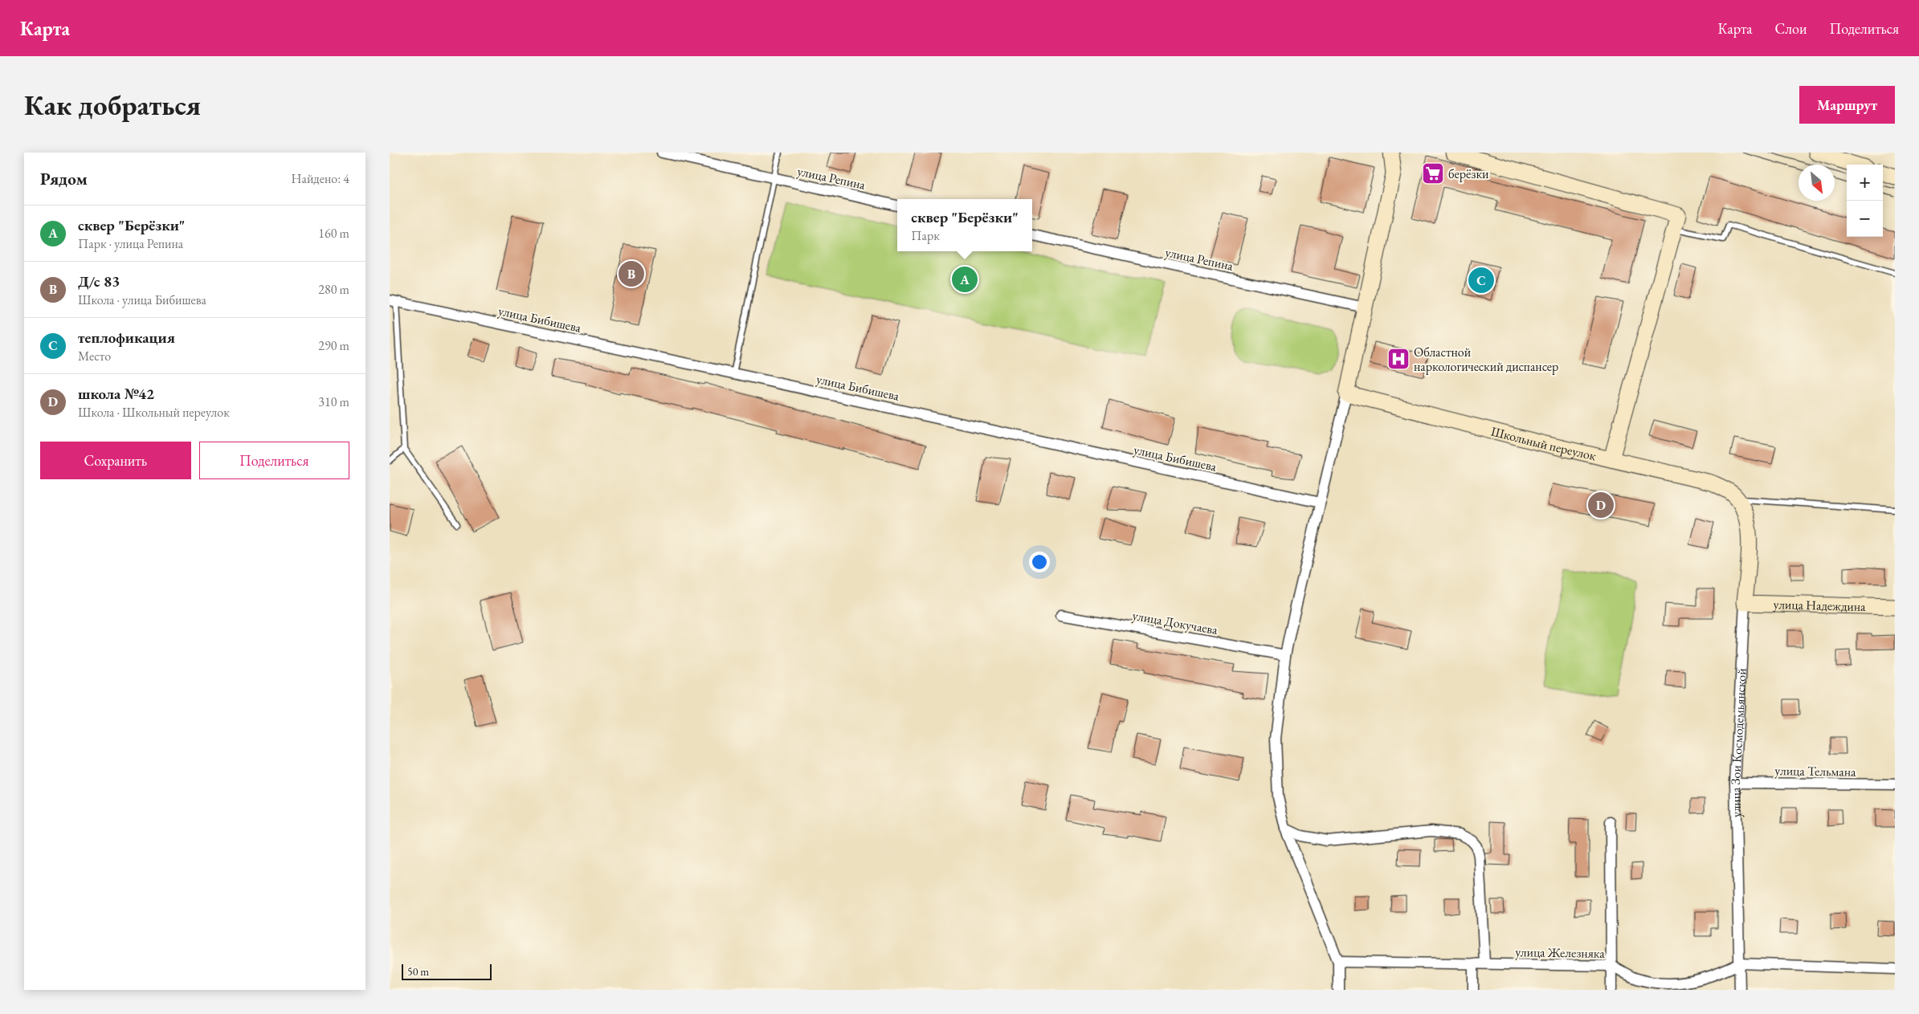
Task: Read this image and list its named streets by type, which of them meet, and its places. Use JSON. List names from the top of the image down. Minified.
{"streets":{"street":["улица Репина","улица Бибишева","Школьный переулок","улица Надеждина","улица Докучаева","улица Зои Космодемьянской","улица Тельмана","улица Железняка"]},"crossings":[["Школьный переулок","улица Зои Космодемьянской"],["улица Надеждина","улица Зои Космодемьянской"],["улица Зои Космодемьянской","улица Тельмана"],["улица Зои Космодемьянской","улица Железняка"]],"places":{"supermarket":["берёзки"],"hospital":["Областной наркологический диспансер"]},"scale_bar":"50 m","north":"bottom right","page":{"header":"Карта","nav":["Карта","Слои","Поделиться"],"buttons":["Маршрут",["Сохранить","Поделиться"]],"title":"Как добраться","heading":["Рядом","Найдено: 4"],"map_buttons":["+","−"],"popup":["сквер \"Берёзки\"","Парк"],"list":[{"mark":"A","name":"сквер \"Берёзки\"","note":"Парк · улица Репина","value":"160 m"},{"mark":"B","name":"Д/с 83","note":"Школа · улица Бибишева","value":"280 m"},{"mark":"C","name":"теплофикация","note":"Место","value":"290 m"},{"mark":"D","name":"школа №42","note":"Школа · Школьный переулок","value":"310 m"}],"pins":["B","A","C","D"],"scale":"50 m"}}
